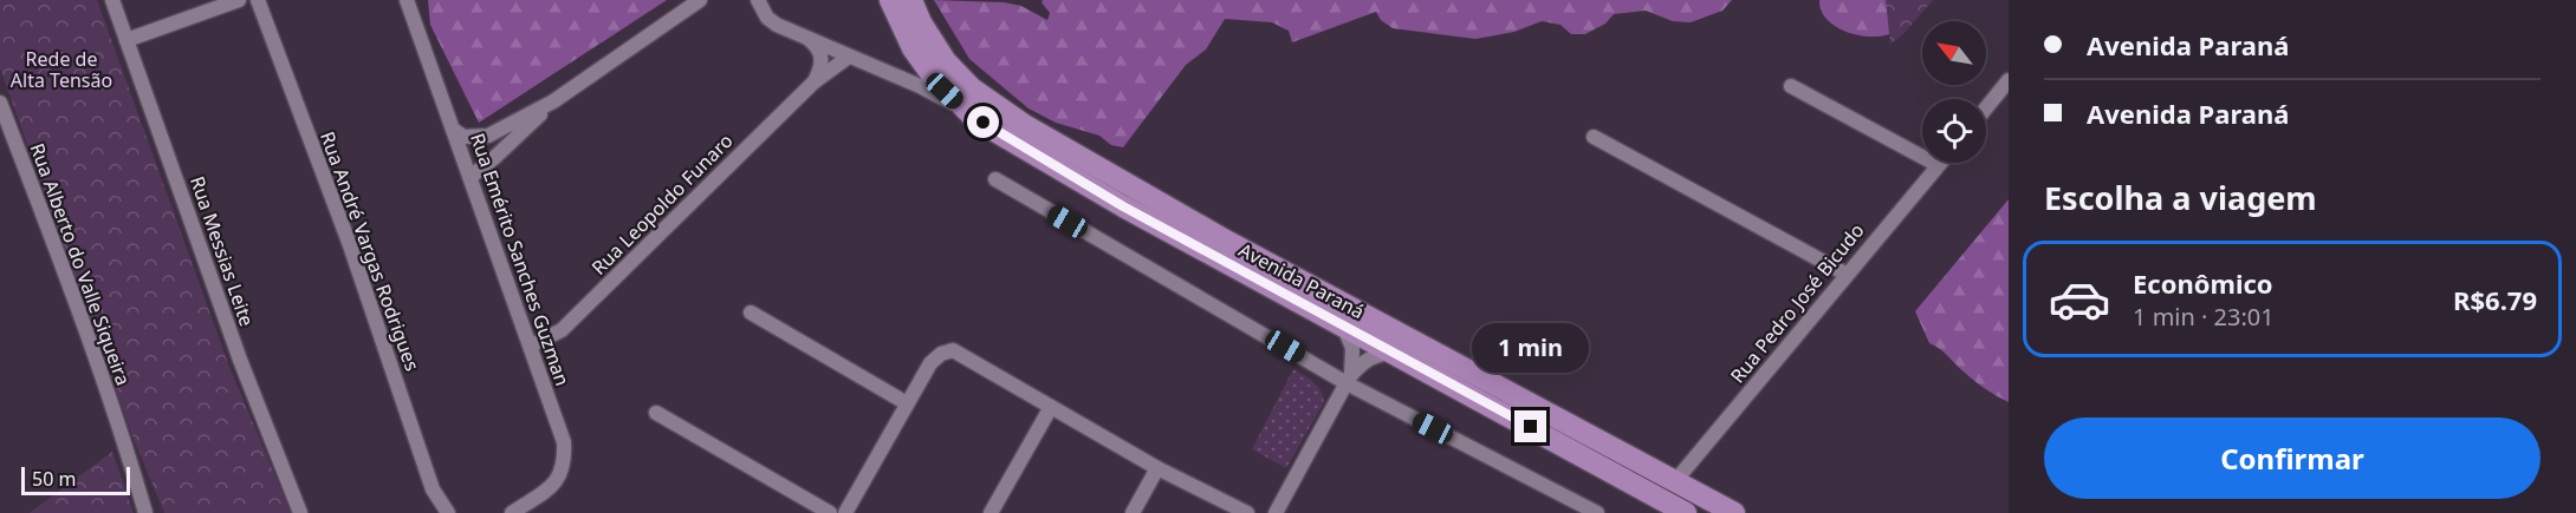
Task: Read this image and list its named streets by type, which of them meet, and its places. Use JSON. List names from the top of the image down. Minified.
{"streets":{"main road":["Avenida Paraná"],"street":["Rua Leopoldo Funaro","Rua Messias Leite","Rua André Vargas Rodrigues","Rua Emérito Sanches Guzman","Rua Alberto do Valle Siqueira","Rua Pedro José Bicudo"]},"crossings":[["Rua Leopoldo Funaro","Rua Emérito Sanches Guzman"],["Avenida Paraná","Rua Pedro José Bicudo"]],"parks":["Rede de Alta Tensão"],"scale_bar":"50 m","north":"top left","page":{"banner":["Avenida Paraná","Avenida Paraná"],"heading":"Escolha a viagem","list":[{"name":"Econômico","note":"1 min · 23:01","value":"R$6.79"}],"bubble":"1 min","buttons":"Confirmar","scale":"50 m"}}
